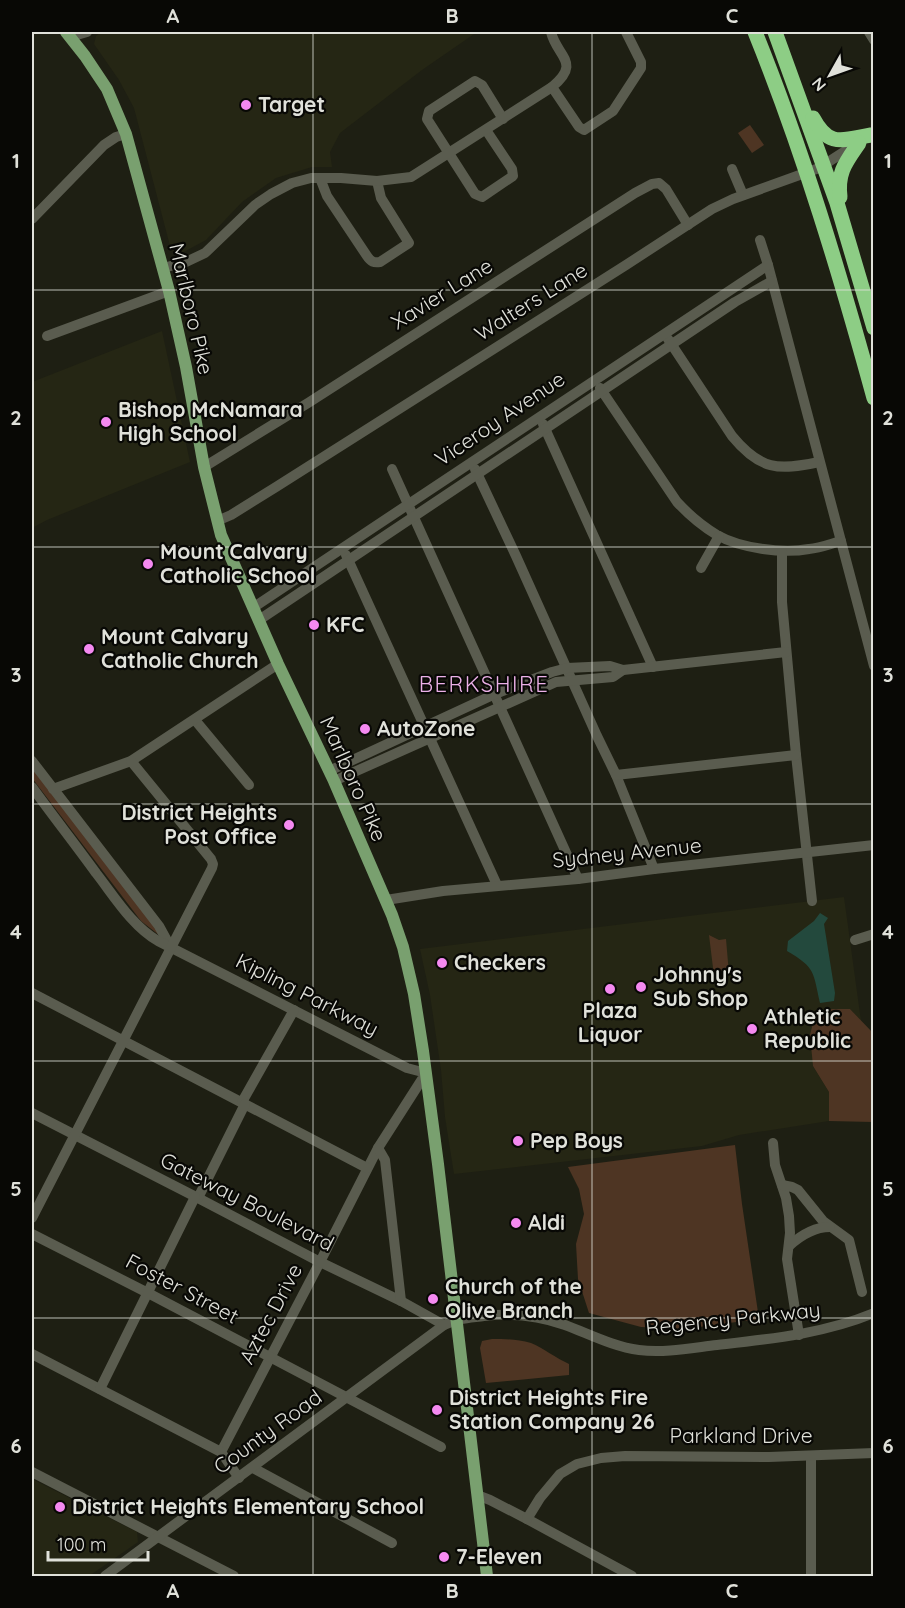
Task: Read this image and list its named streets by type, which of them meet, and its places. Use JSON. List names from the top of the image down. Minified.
{"streets":{"main road":["Marlboro Pike"],"street":["Xavier Lane","Walters Lane","Viceroy Avenue","Sydney Avenue","Kipling Parkway","Gateway Boulevard","Foster Street","Aztec Drive","Regency Parkway","County Road","Parkland Drive"]},"crossings":[["Xavier Lane","Walters Lane"],["Xavier Lane","Marlboro Pike"],["Walters Lane","Marlboro Pike"],["Marlboro Pike","Viceroy Avenue"],["Marlboro Pike","Sydney Avenue"],["Marlboro Pike","Kipling Parkway"],["Marlboro Pike","Aztec Drive"],["Marlboro Pike","Regency Parkway"],["Marlboro Pike","County Road"],["Kipling Parkway","Aztec Drive"],["Gateway Boulevard","Aztec Drive"],["Gateway Boulevard","County Road"],["Foster Street","Aztec Drive"],["Foster Street","County Road"],["Regency Parkway","County Road"]],"districts":["BERKSHIRE"],"places":["Target","Bishop McNamara High School","Mount Calvary Catholic School","KFC","Mount Calvary Catholic Church","AutoZone","District Heights Post Office","Checkers","Johnny's Sub Shop","Plaza Liquor","Athletic Republic","Pep Boys","Aldi","Church of the Olive Branch","District Heights Fire Station Company 26","District Heights Elementary School","7-Eleven"],"scale_bar":"100 m","north":"bottom left","grid":{"columns":["A","B","C"],"rows":["1","2","3","4","5","6"]}}
